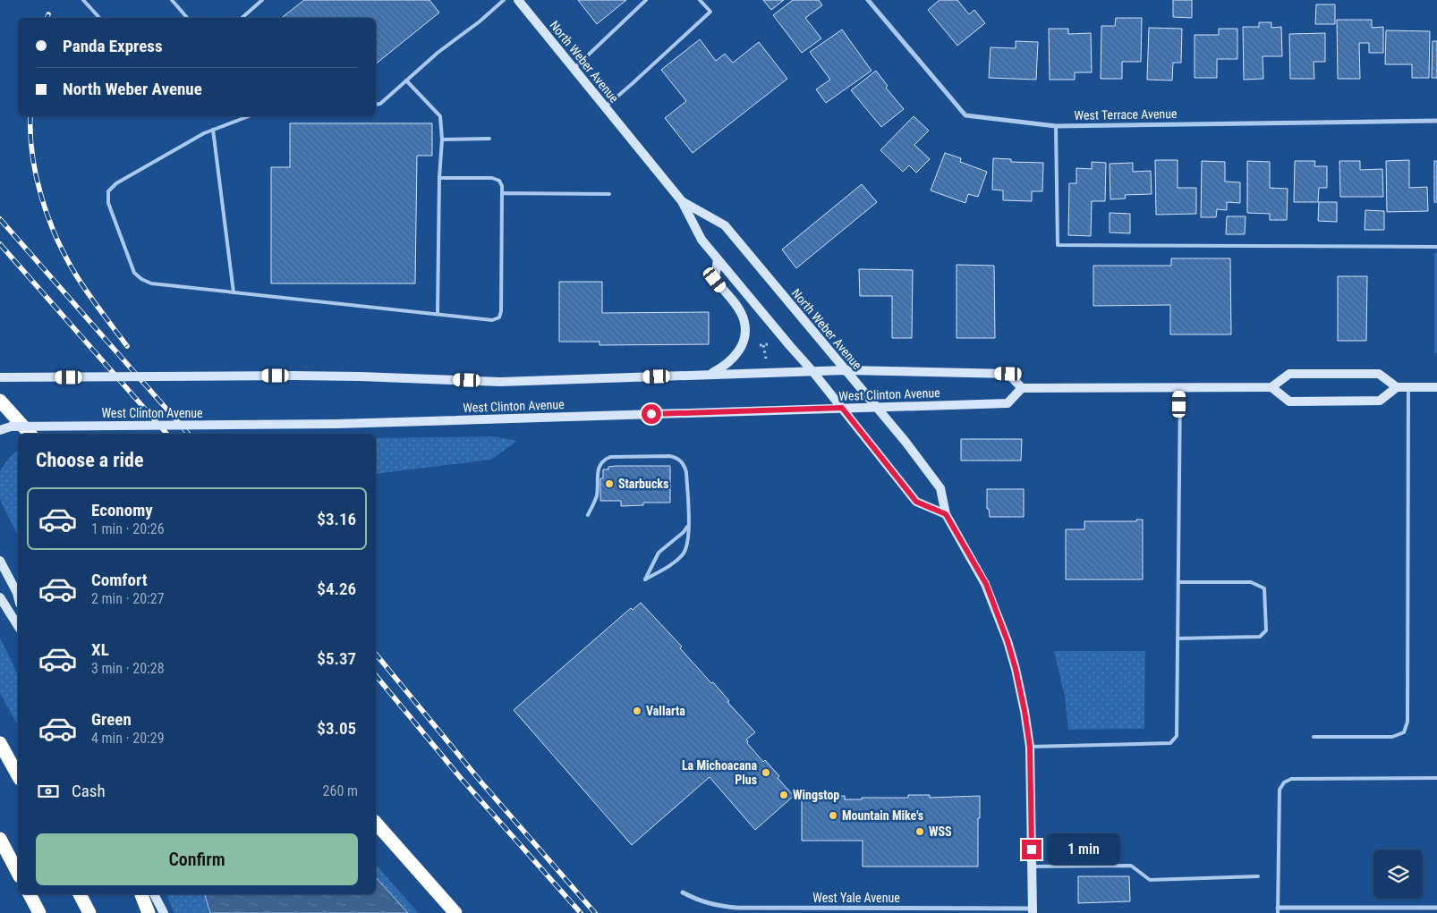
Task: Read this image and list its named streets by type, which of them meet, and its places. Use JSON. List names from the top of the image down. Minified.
{"streets":{"main road":["North Weber Avenue","West Clinton Avenue"],"street":["West Terrace Avenue","West Yale Avenue"]},"crossings":[["North Weber Avenue","West Clinton Avenue"],["North Weber Avenue","West Yale Avenue"]],"places":["Starbucks","Vallarta","La Michoacana Plus","Wingstop","Mountain Mike's","WSS"],"page":{"banner":["Panda Express","North Weber Avenue"],"heading":"Choose a ride","list":[{"name":"Economy","note":"1 min · 20:26","value":"$3.16"},{"name":"Comfort","note":"2 min · 20:27","value":"$4.26"},{"name":"XL","note":"3 min · 20:28","value":"$5.37"},{"name":"Green","note":"4 min · 20:29","value":"$3.05"}],"pay":["Cash","260 m"],"buttons":"Confirm","bubble":"1 min"}}
